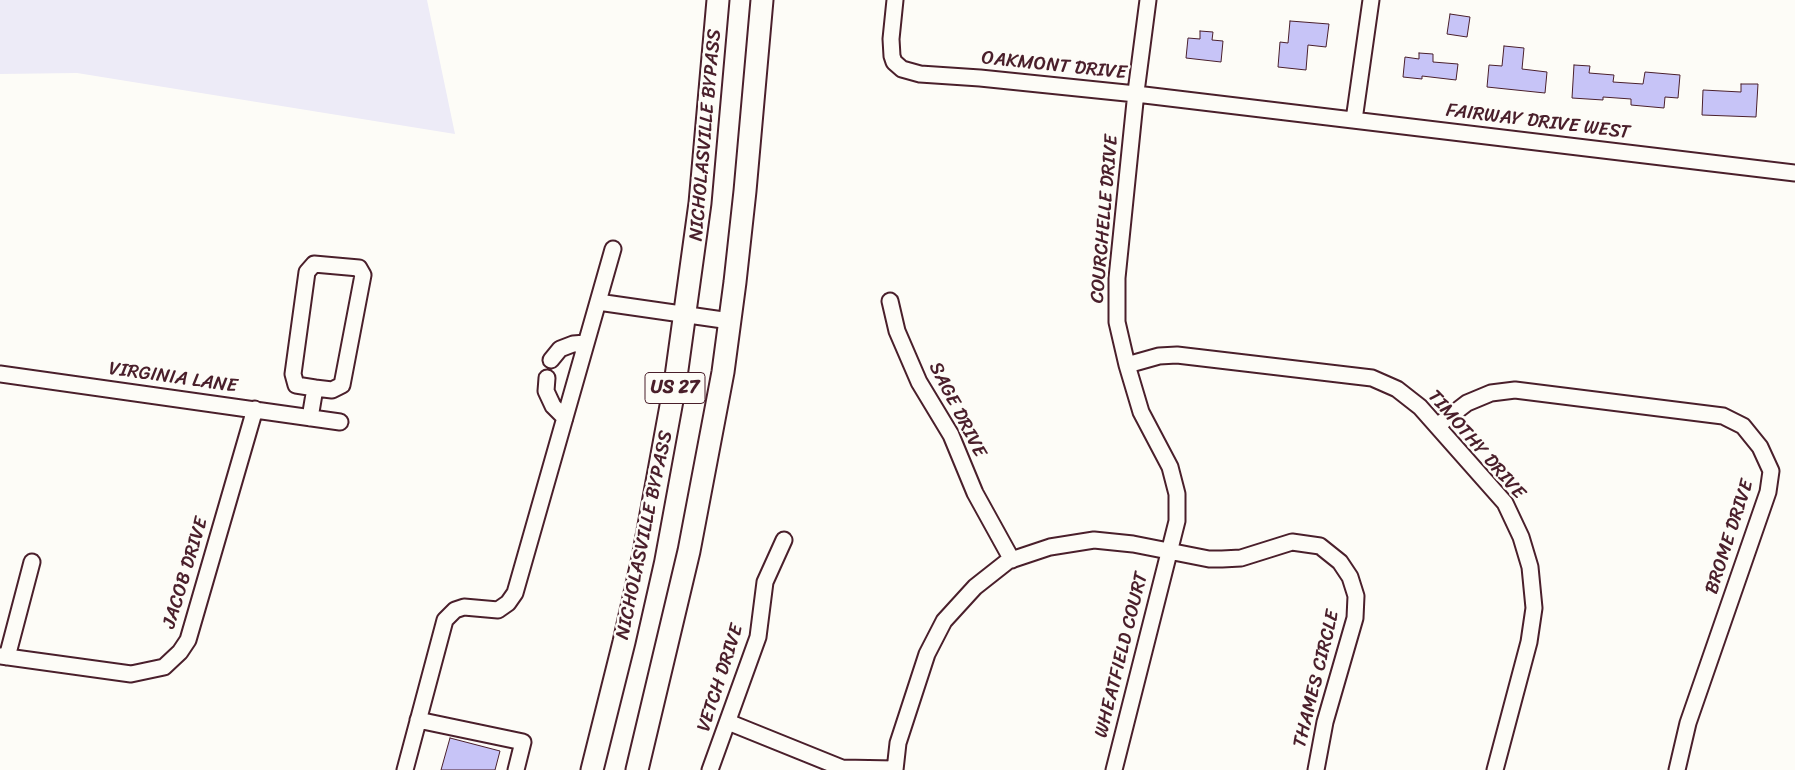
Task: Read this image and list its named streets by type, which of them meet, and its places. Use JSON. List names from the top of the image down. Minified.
{"streets":{"highway":["NICHOLASVILLE BYPASS","US 27"],"street":["OAKMONT DRIVE","FAIRWAY DRIVE WEST","COURCHELLE DRIVE","VIRGINIA LANE","SAGE DRIVE","TIMOTHY DRIVE","BROME DRIVE","JACOB DRIVE","WHEATFIELD COURT","VETCH DRIVE","THAMES CIRCLE"]},"crossings":[["OAKMONT DRIVE","FAIRWAY DRIVE WEST"],["OAKMONT DRIVE","COURCHELLE DRIVE"],["COURCHELLE DRIVE","TIMOTHY DRIVE"],["COURCHELLE DRIVE","WHEATFIELD COURT"],["COURCHELLE DRIVE","THAMES CIRCLE"],["VIRGINIA LANE","JACOB DRIVE"],["SAGE DRIVE","THAMES CIRCLE"],["TIMOTHY DRIVE","BROME DRIVE"],["WHEATFIELD COURT","THAMES CIRCLE"]]}
